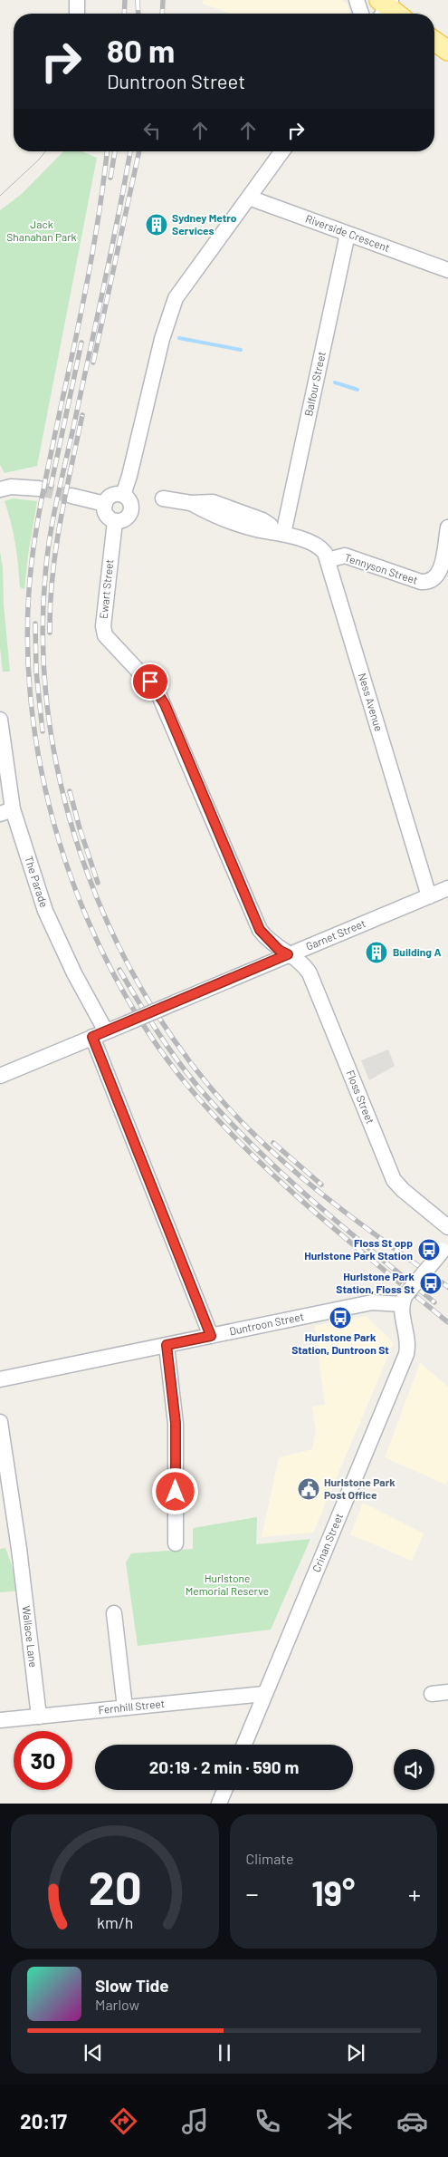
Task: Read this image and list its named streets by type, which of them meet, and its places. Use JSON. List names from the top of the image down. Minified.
{"streets":{"street":["Riverside Crescent","Balfour Street","Tennyson Street","Ewart Street","Ness Avenue","The Parade","Garnet Street","Floss Street","Duntroon Street","Crinan Street","Wallace Lane","Fernhill Street"]},"crossings":[["Riverside Crescent","Balfour Street"],["Balfour Street","Ness Avenue"],["Tennyson Street","Ness Avenue"],["Ewart Street","Garnet Street"],["Ewart Street","Floss Street"],["Ness Avenue","Garnet Street"],["The Parade","Garnet Street"],["Garnet Street","Floss Street"],["Duntroon Street","Crinan Street"],["Crinan Street","Fernhill Street"],["Wallace Lane","Fernhill Street"]],"parks":["Jack Shanahan Park","Hurlstone Memorial Reserve"],"places":{"building":["Sydney Metro Services","Building A"],"bus stop":["Floss St opp Hurlstone Park Station","Hurlstone Park Station, Floss St","Hurlstone Park Station, Duntroon St"],"public building":["Hurlstone Park Post Office"]},"page":{"turn":["80 m","Duntroon Street"],"limit":"30","trip":"20:19 · 2 min · 590 m","tile":"Climate","heat":["−","19°","+"],"song":["Slow Tide","Marlow"],"tabs":"20:17","gauge":["20","km/h"]}}
